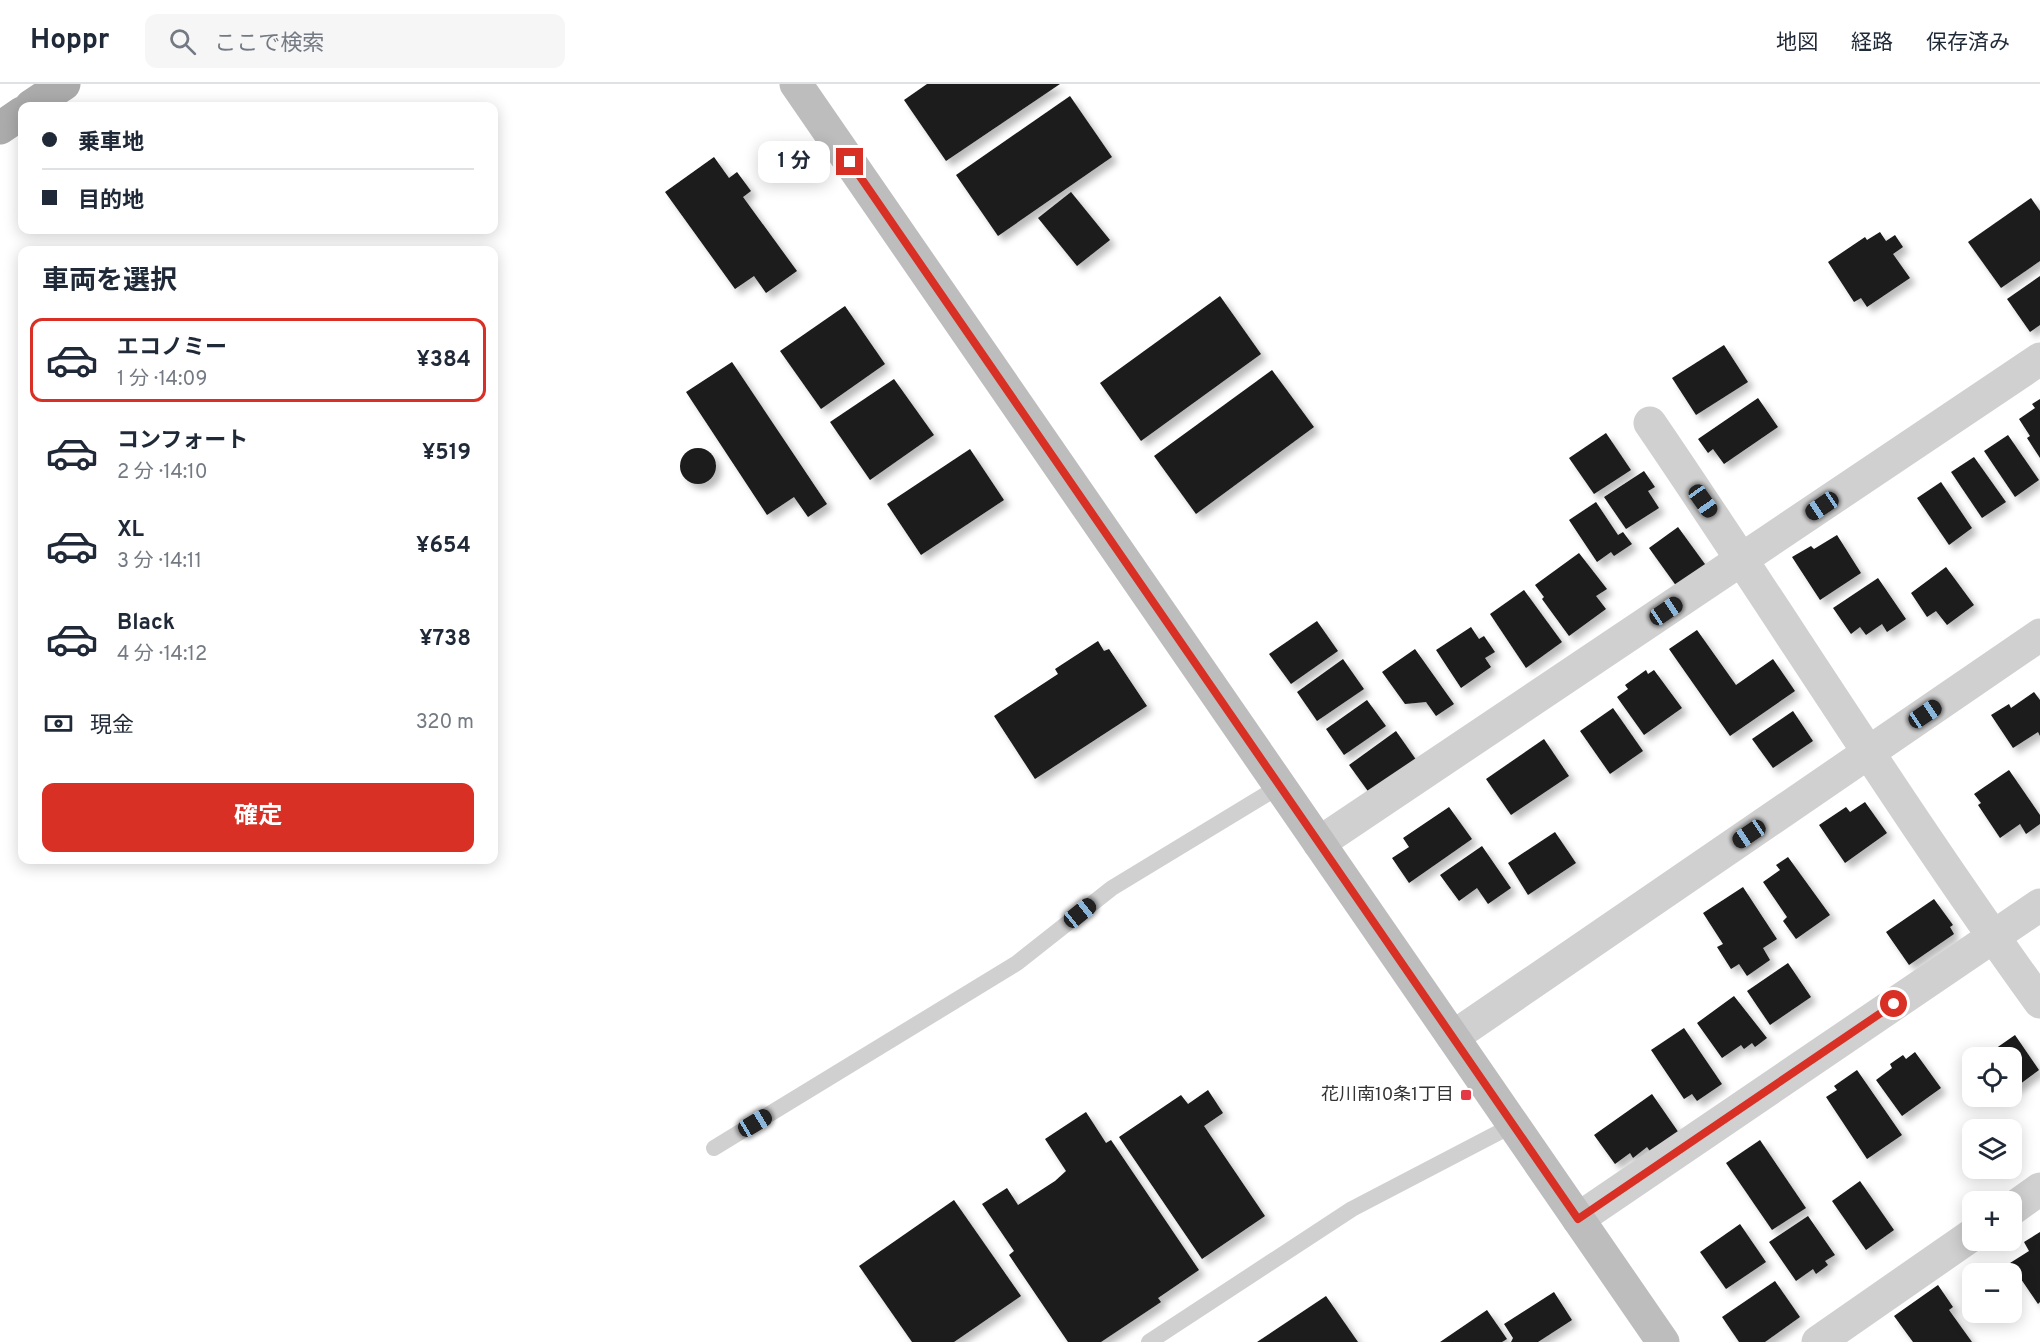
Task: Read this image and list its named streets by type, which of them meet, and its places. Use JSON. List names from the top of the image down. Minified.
{"places":{"transit":["花川南10条1丁目"]},"page":{"header":"Hoppr","search":"ここで検索","nav":["地図","経路","保存済み"],"banner":["乗車地","目的地"],"bubble":"1 分","heading":"車両を選択","list":[{"name":"エコノミー","note":"1 分 · 14:09","value":"¥384"},{"name":"コンフォート","note":"2 分 · 14:10","value":"¥519"},{"name":"XL","note":"3 分 · 14:11","value":"¥654"},{"name":"Black","note":"4 分 · 14:12","value":"¥738"}],"pay":["現金","320 m"],"buttons":"確定","map_buttons":["+","−"]}}
